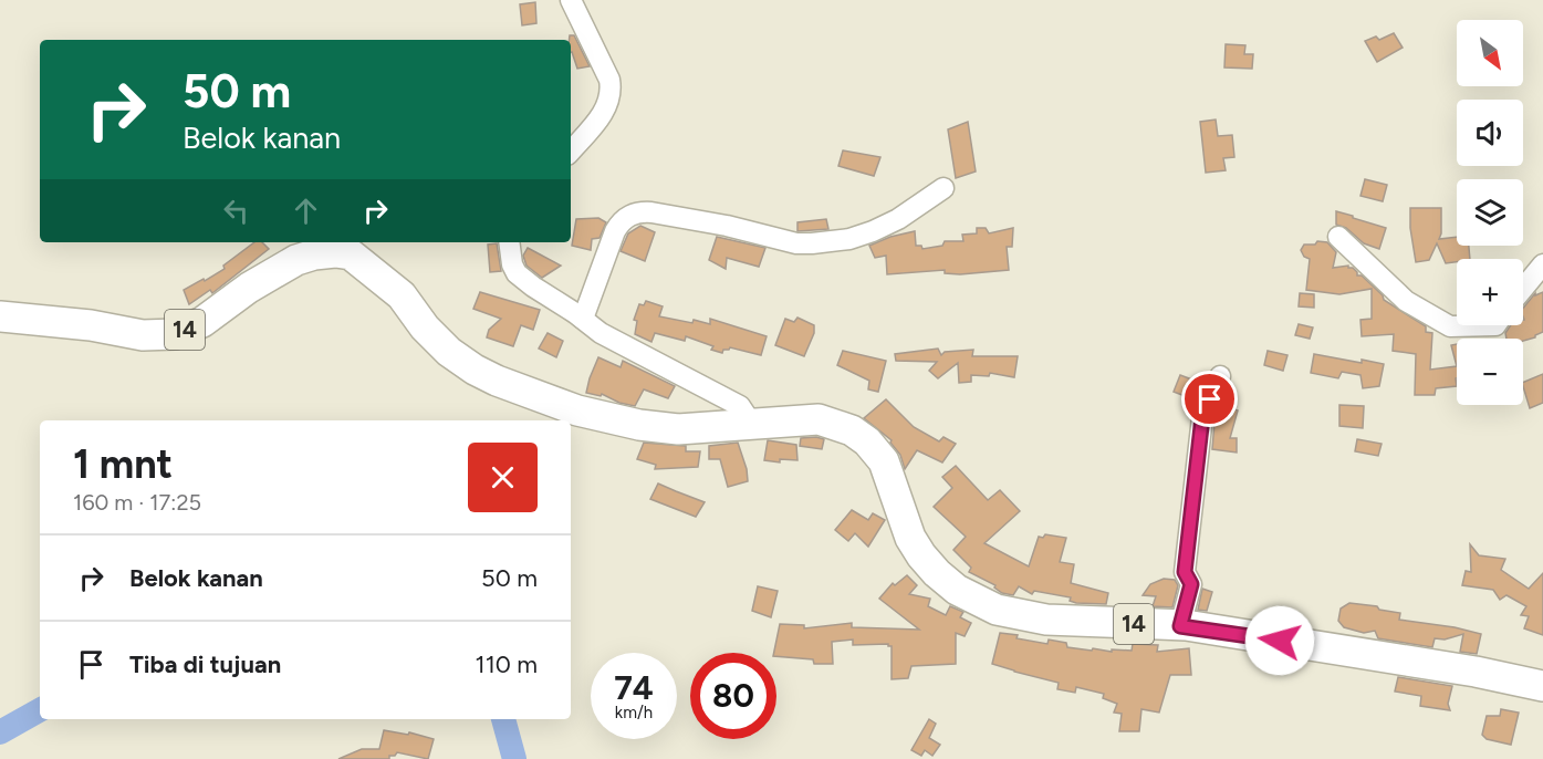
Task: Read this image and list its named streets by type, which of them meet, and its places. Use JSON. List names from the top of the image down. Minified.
{"streets":{"highway":["14"]},"north":"bottom right","page":{"map_buttons":["+","−"],"turn":["50 m","Belok kanan"],"heading":["1 mnt","160 m · 17:25"],"list":[{"name":"Belok kanan","value":"50 m"},{"name":"Tiba di tujuan","value":"110 m"}],"speed":"74 km/h","limit":"80"}}
